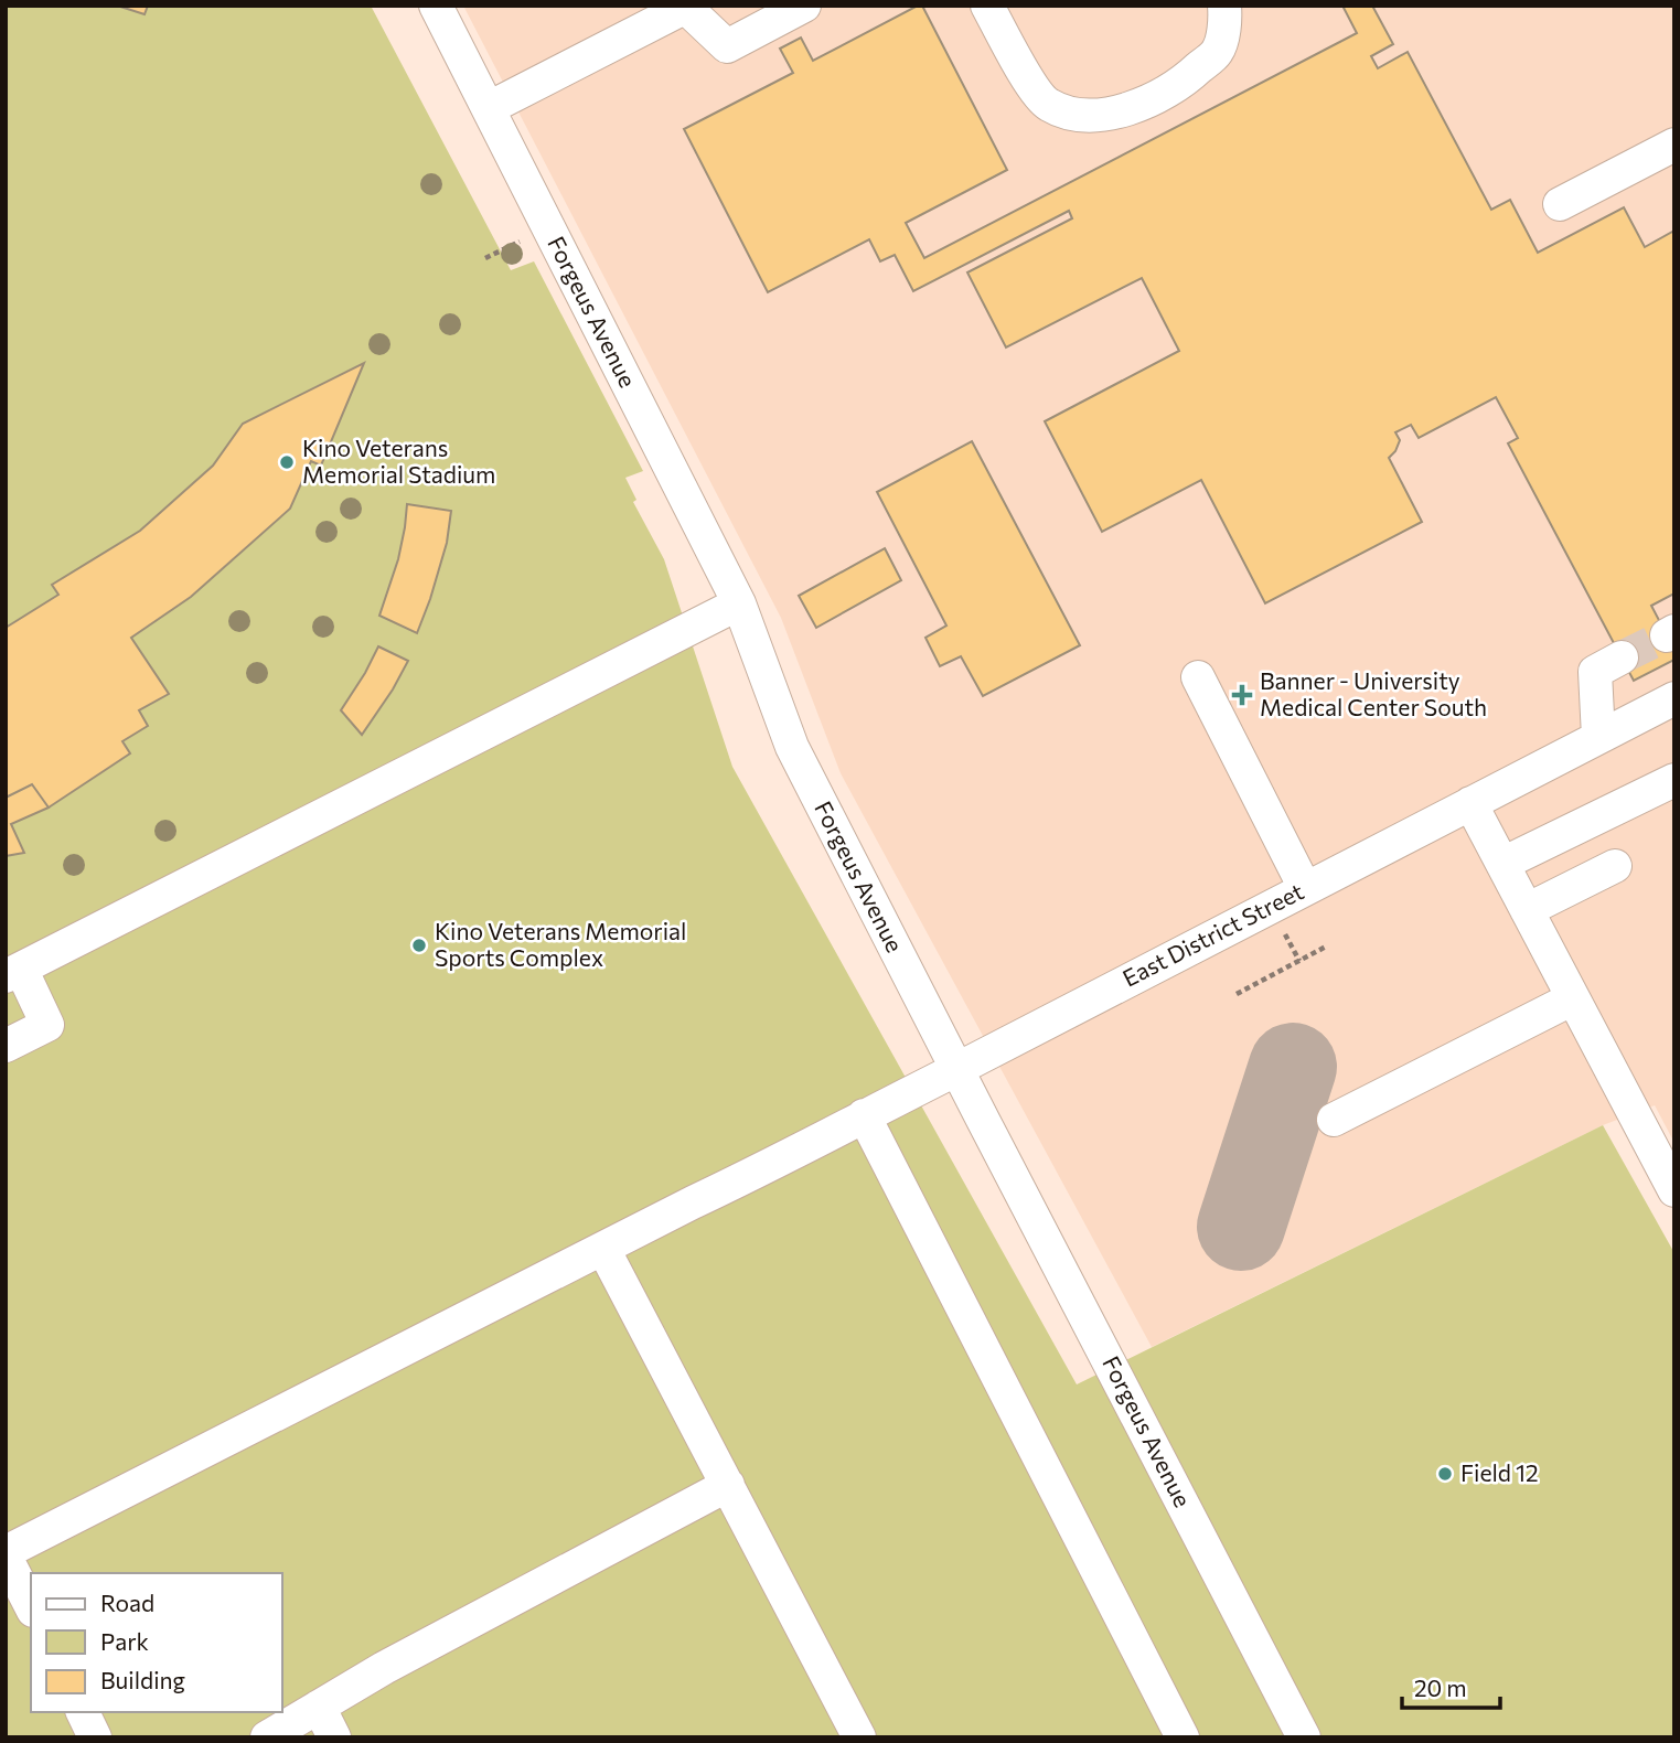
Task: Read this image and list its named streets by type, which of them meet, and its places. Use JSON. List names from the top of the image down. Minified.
{"streets":{"street":["Forgeus Avenue","East District Street"]},"crossings":[["Forgeus Avenue","East District Street"]],"places":{"other":["Kino Veterans Memorial Stadium","Kino Veterans Memorial Sports Complex","Field 12"],"health":["Banner - University Medical Center South"]},"legend":["Road","Park","Building"],"scale_bar":"20 m"}
